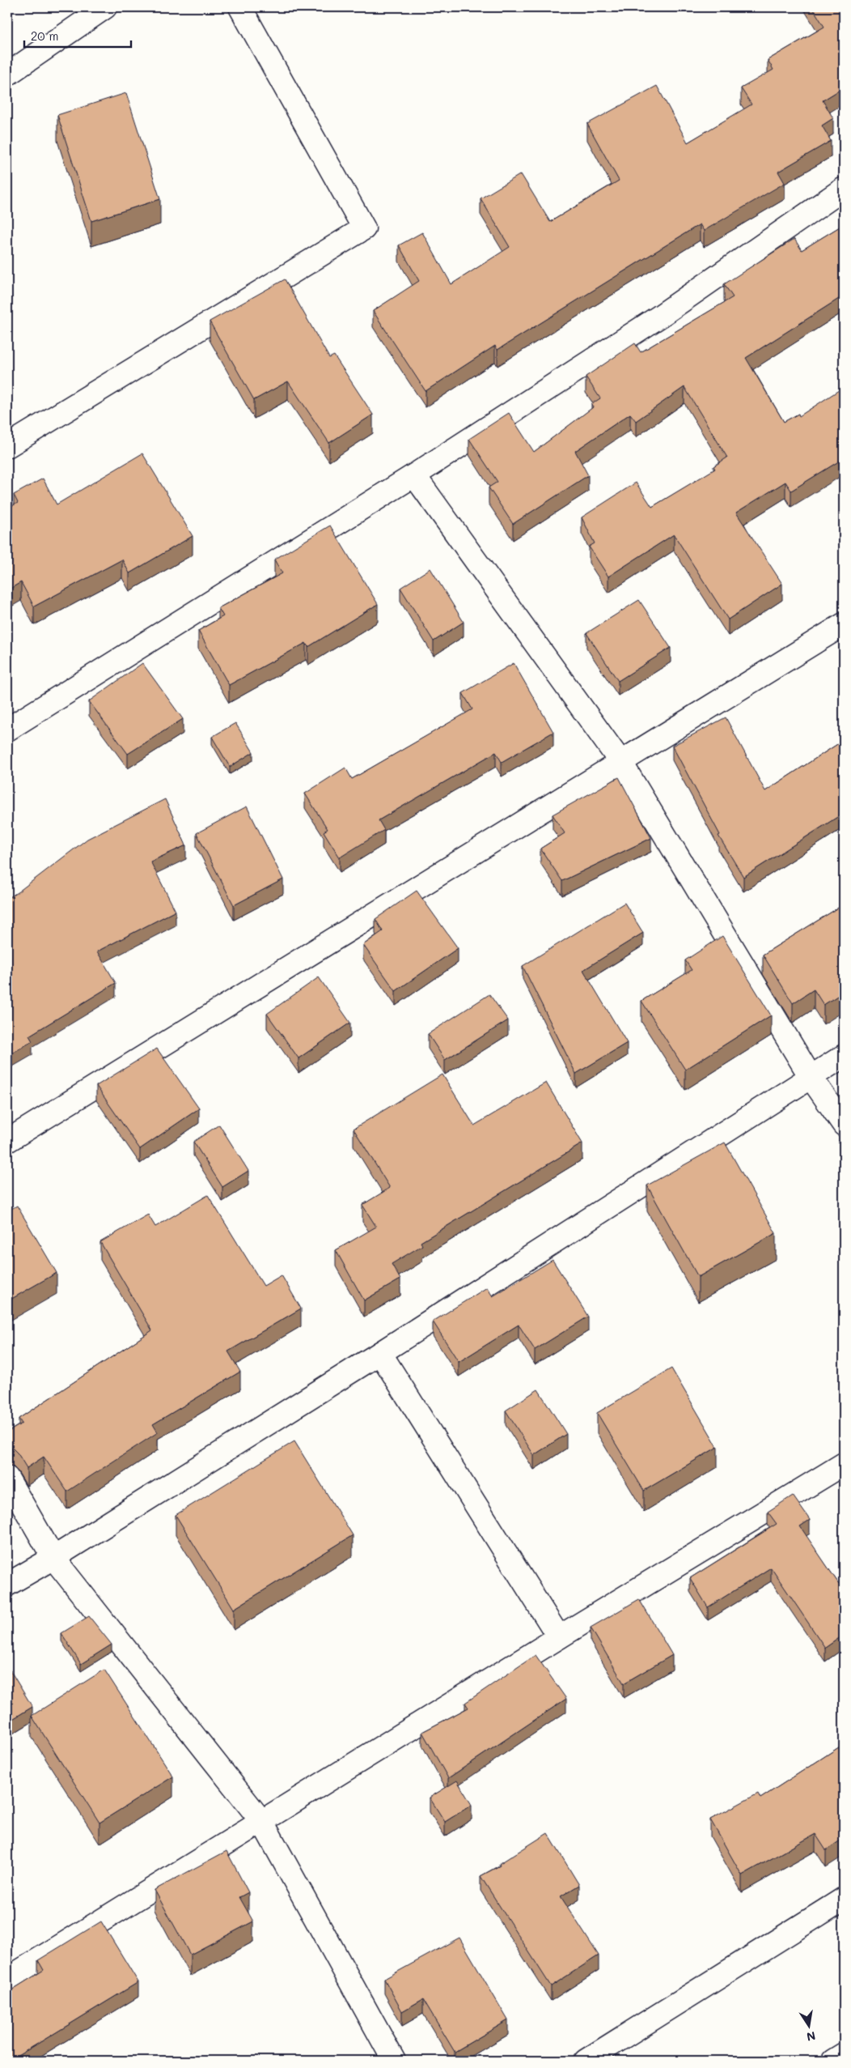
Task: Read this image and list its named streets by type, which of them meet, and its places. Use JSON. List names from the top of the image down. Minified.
{"scale_bar":"20 m","north":"bottom"}
